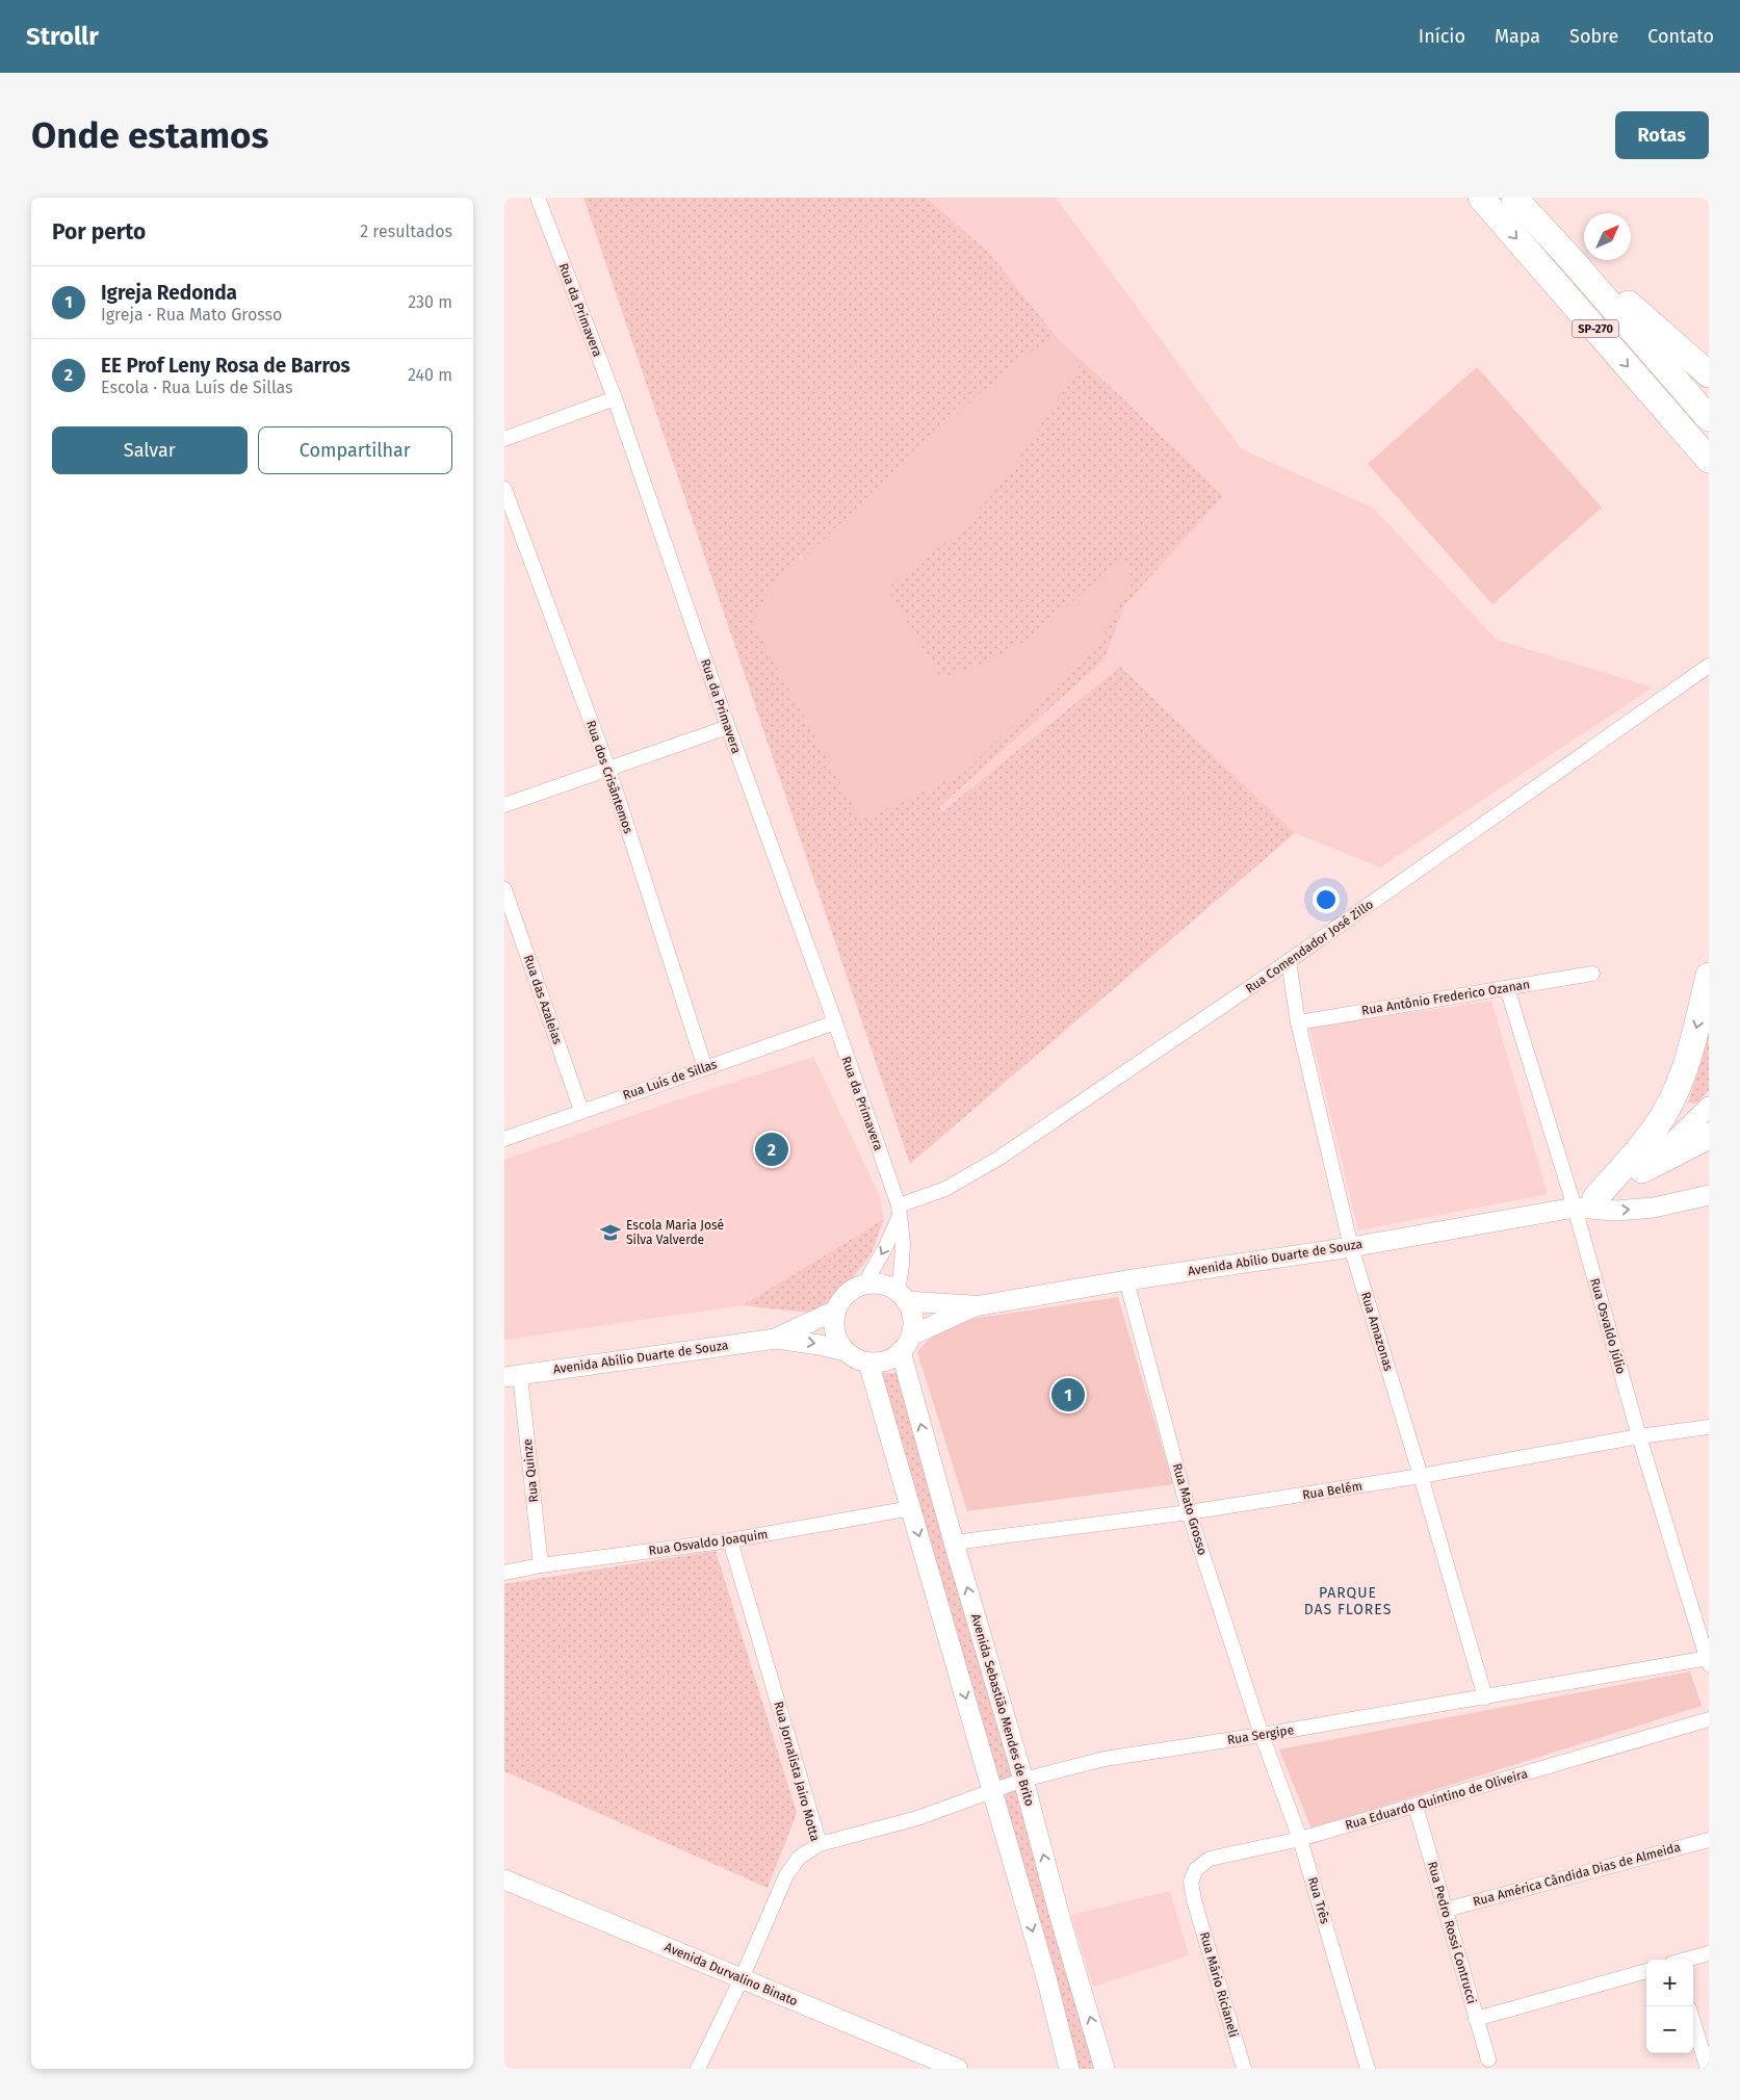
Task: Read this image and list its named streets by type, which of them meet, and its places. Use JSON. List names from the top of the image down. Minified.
{"streets":{"highway":["SP-270"],"main road":["Avenida Abílio Duarte de Souza","Avenida Sebastião Mendes de Brito","Avenida Durvalino Binato"],"street":["Rua da Primavera","Rua dos Crisântemos","Rua Comendador José Zillo","Rua Antônio Frederico Ozanan","Rua das Azaleias","Rua Luís de Sillas","Rua Osvaldo Júlio","Rua Amazonas","Rua Quinze","Rua Belém","Rua Mato Grosso","Rua Osvaldo Joaquim","Rua Sergipe","Rua Jornalista Jairo Motta","Rua Eduardo Quintino de Oliveira","Rua América Cândida Dias de Almeida","Rua Três","Rua Pedro Rossi Contrucci","Rua Mário Ricianeli"]},"crossings":[["Rua da Primavera","Rua Comendador José Zillo"],["Rua da Primavera","Rua Luís de Sillas"],["Rua da Primavera","Avenida Abílio Duarte de Souza"],["Rua da Primavera","Avenida Sebastião Mendes de Brito"],["Rua dos Crisântemos","Rua Luís de Sillas"],["Rua Comendador José Zillo","Rua Amazonas"],["Rua Antônio Frederico Ozanan","Rua Osvaldo Júlio"],["Rua Antônio Frederico Ozanan","Rua Amazonas"],["Rua das Azaleias","Rua Luís de Sillas"],["Avenida Abílio Duarte de Souza","Rua Osvaldo Júlio"],["Avenida Abílio Duarte de Souza","Rua Amazonas"],["Avenida Abílio Duarte de Souza","Rua Quinze"],["Avenida Abílio Duarte de Souza","Rua Mato Grosso"],["Avenida Abílio Duarte de Souza","Avenida Sebastião Mendes de Brito"],["Rua Osvaldo Júlio","Rua Belém"],["Rua Osvaldo Júlio","Rua Sergipe"],["Rua Amazonas","Rua Belém"],["Rua Amazonas","Rua Sergipe"],["Rua Quinze","Rua Osvaldo Joaquim"],["Rua Belém","Rua Mato Grosso"],["Rua Belém","Avenida Sebastião Mendes de Brito"],["Rua Mato Grosso","Rua Sergipe"],["Rua Mato Grosso","Rua Três"],["Rua Osvaldo Joaquim","Rua Jornalista Jairo Motta"],["Avenida Sebastião Mendes de Brito","Rua Sergipe"],["Rua Sergipe","Rua Jornalista Jairo Motta"],["Rua Sergipe","Rua Três"],["Rua Jornalista Jairo Motta","Avenida Durvalino Binato"],["Rua Eduardo Quintino de Oliveira","Rua Três"],["Rua Eduardo Quintino de Oliveira","Rua Pedro Rossi Contrucci"],["Rua Eduardo Quintino de Oliveira","Rua Mário Ricianeli"],["Rua América Cândida Dias de Almeida","Rua Pedro Rossi Contrucci"]],"districts":["PARQUE DAS FLORES"],"places":{"school or university":["Escola Maria José Silva Valverde"]},"north":"top right","page":{"header":"Strollr","nav":["Início","Mapa","Sobre","Contato"],"buttons":["Rotas",["Salvar","Compartilhar"]],"title":"Onde estamos","heading":["Por perto","2 resultados"],"list":[{"mark":"1","name":"Igreja Redonda","note":"Igreja · Rua Mato Grosso","value":"230 m"},{"mark":"2","name":"EE Prof Leny Rosa de Barros","note":"Escola · Rua Luís de Sillas","value":"240 m"}],"pins":["2","1"],"map_buttons":["+","−"]}}
